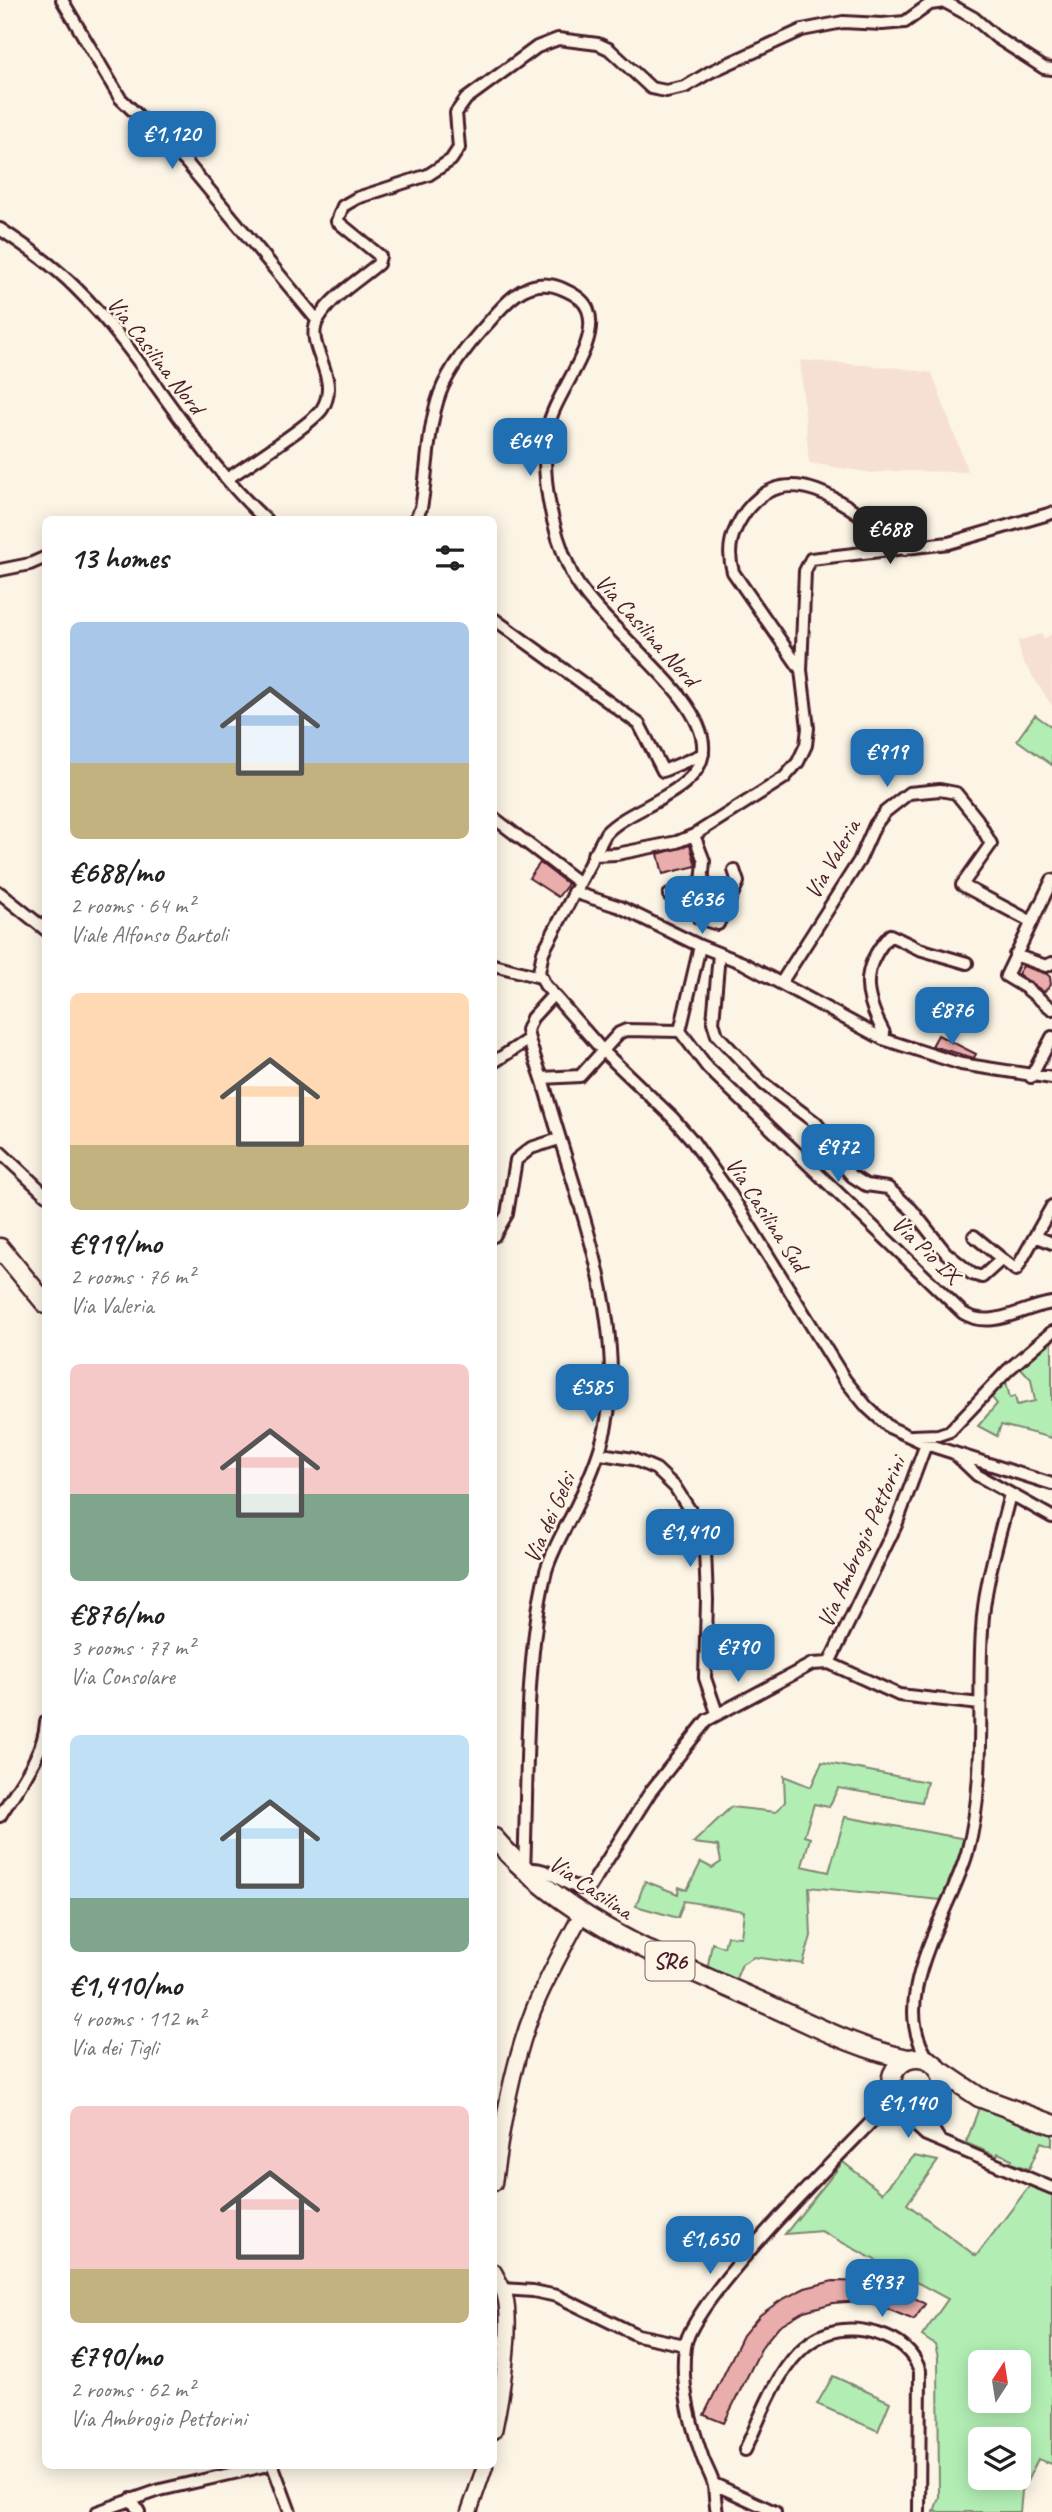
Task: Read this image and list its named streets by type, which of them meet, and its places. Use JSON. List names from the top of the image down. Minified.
{"streets":{"main road":["Via Casilina","SR6"],"street":["Via Casilina Nord","Via Valeria","Via Casilina Sud","Via Pio IX","Via dei Gelsi","Via Ambrogio Pettorini"]},"crossings":[["Via Casilina Sud","Via Ambrogio Pettorini"],["Via dei Gelsi","Via Ambrogio Pettorini"],["Via dei Gelsi","Via Casilina"],["Via Ambrogio Pettorini","Via Casilina"]],"north":"top","page":{"price":["€1,120","€649","€688","€919","€636","€876","€972","€585","€1,410","€790","€1,140","€1,650","€937"],"heading":"13 homes","list":[{"name":"€688/mo","note":"2 rooms · 64 m² · Viale Alfonso Bartoli"},{"name":"€919/mo","note":"2 rooms · 76 m² · Via Valeria"},{"name":"€876/mo","note":"3 rooms · 77 m² · Via Consolare"},{"name":"€1,410/mo","note":"4 rooms · 112 m² · Via dei Tigli"},{"name":"€790/mo","note":"2 rooms · 62 m² · Via Ambrogio Pettorini"}]}}
